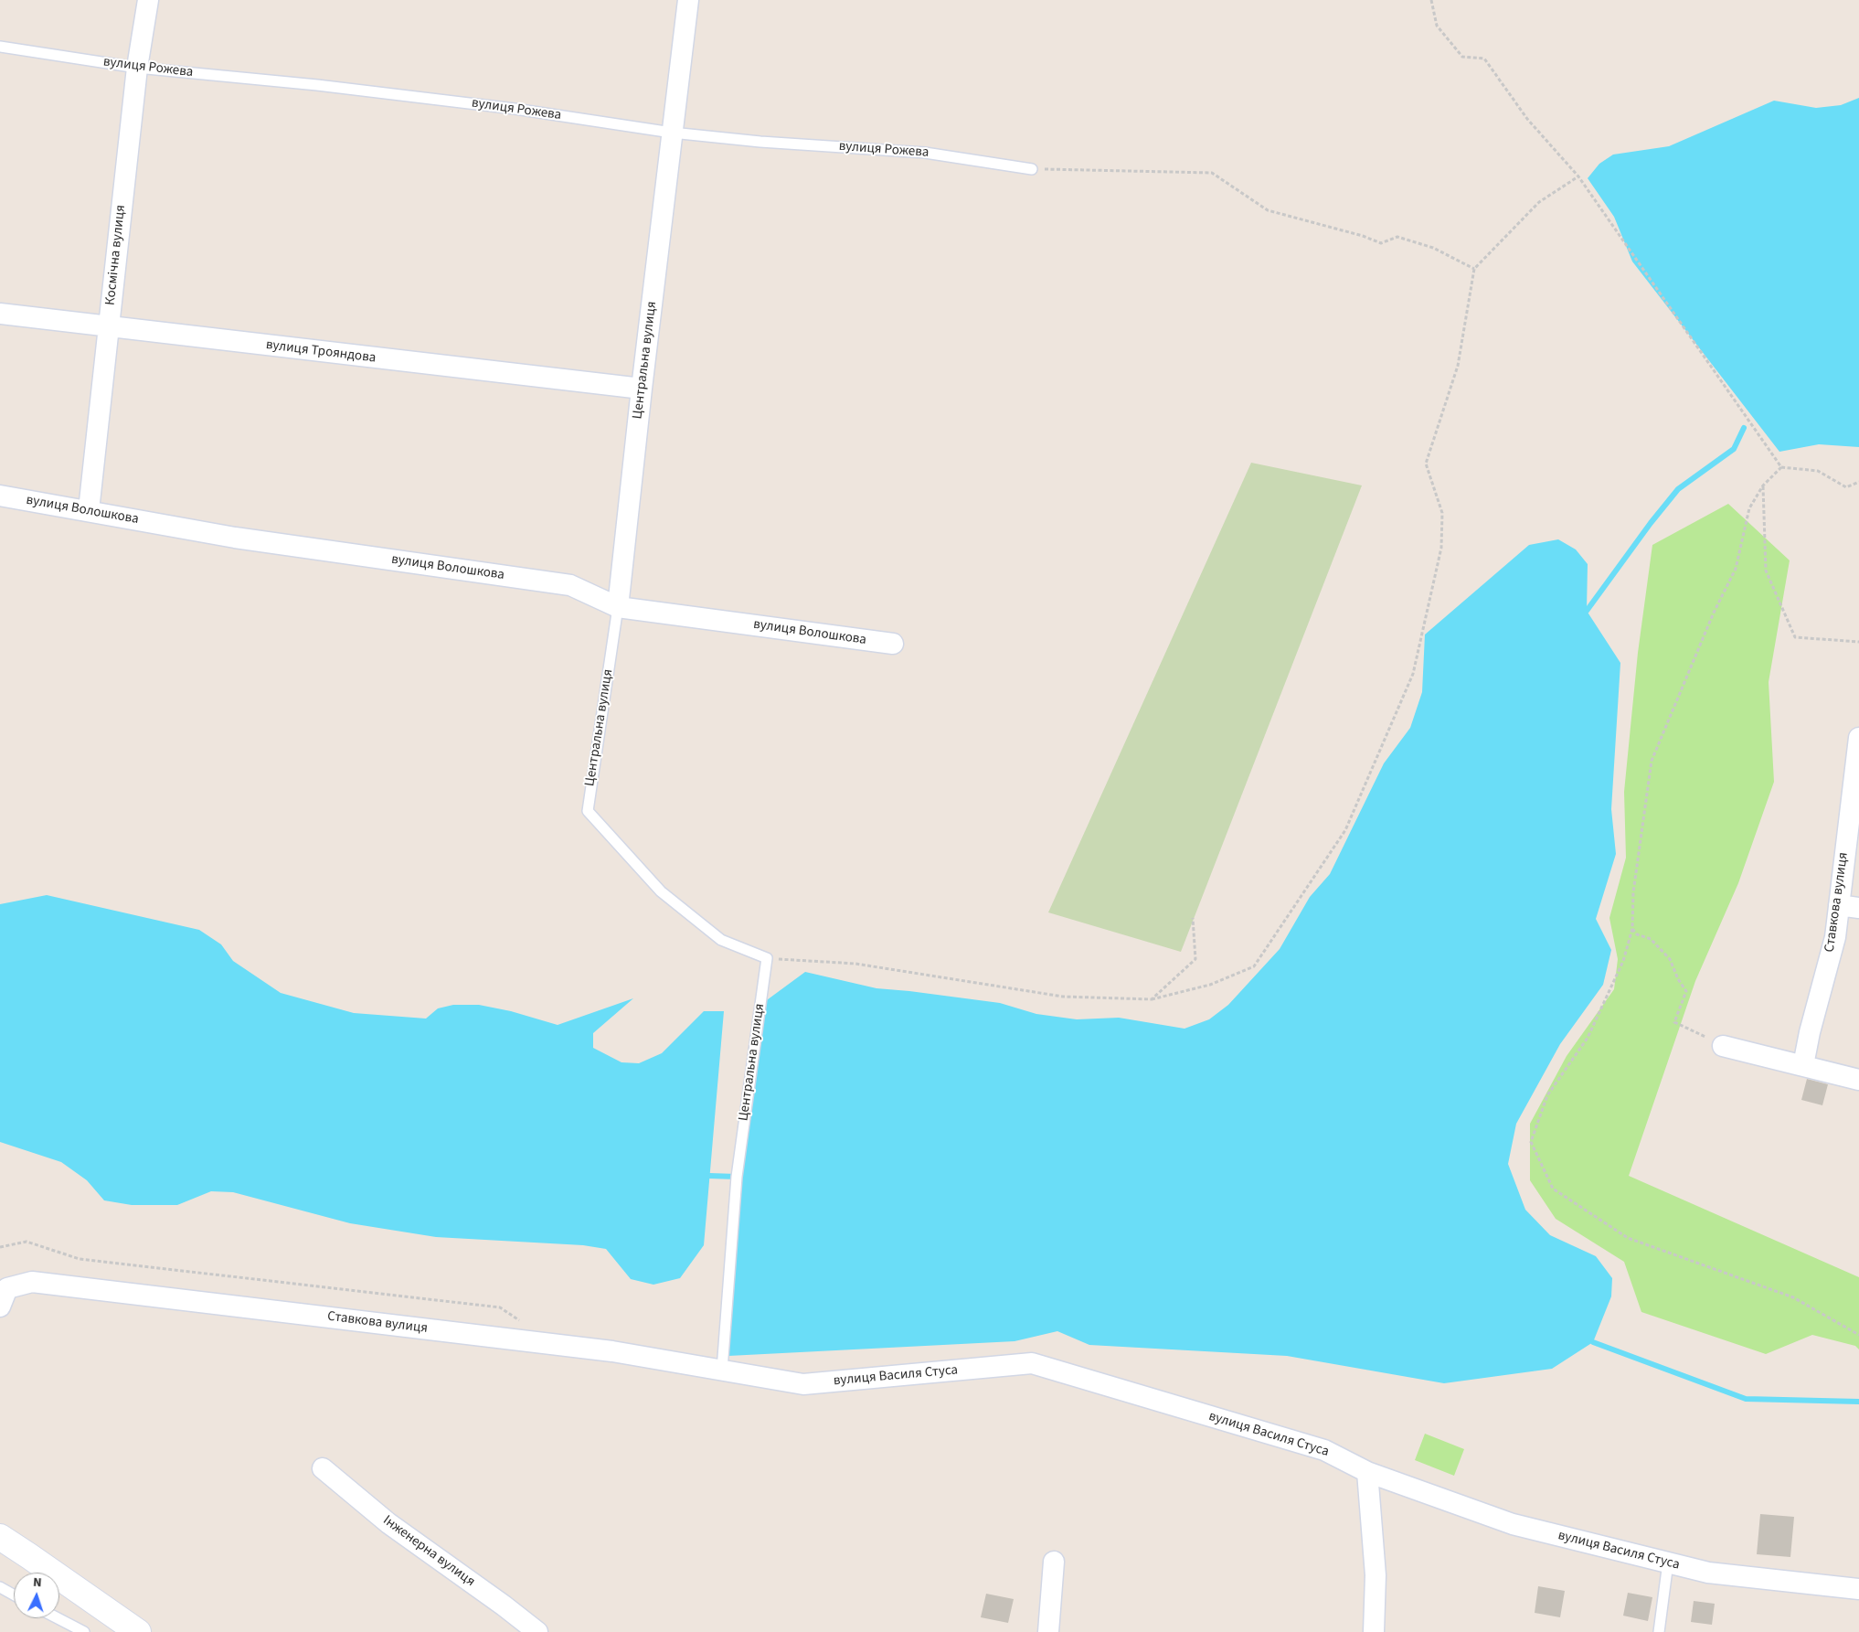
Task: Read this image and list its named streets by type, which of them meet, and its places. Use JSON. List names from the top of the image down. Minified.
{"streets":{"street":["Космічна вулиця","вулиця Трояндова","Центральна вулиця","вулиця Волошкова","Ставкова вулиця","вулиця Василя Стуса","Інженерна вулиця"],"lane":["вулиця Рожева"]},"crossings":[["вулиця Рожева","Космічна вулиця"],["вулиця Рожева","Центральна вулиця"],["Космічна вулиця","вулиця Трояндова"],["Космічна вулиця","вулиця Волошкова"],["вулиця Трояндова","Центральна вулиця"],["Центральна вулиця","вулиця Волошкова"],["Центральна вулиця","Ставкова вулиця"],["Центральна вулиця","вулиця Василя Стуса"],["Ставкова вулиця","вулиця Василя Стуса"]],"north":"top"}
